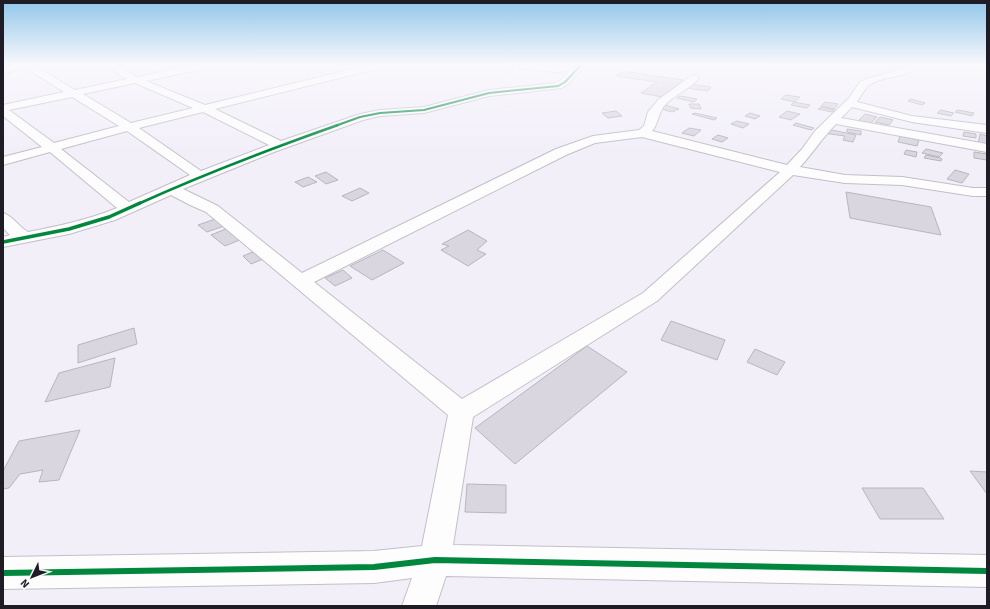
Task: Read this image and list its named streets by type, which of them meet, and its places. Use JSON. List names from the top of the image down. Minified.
{"north":"bottom left"}
